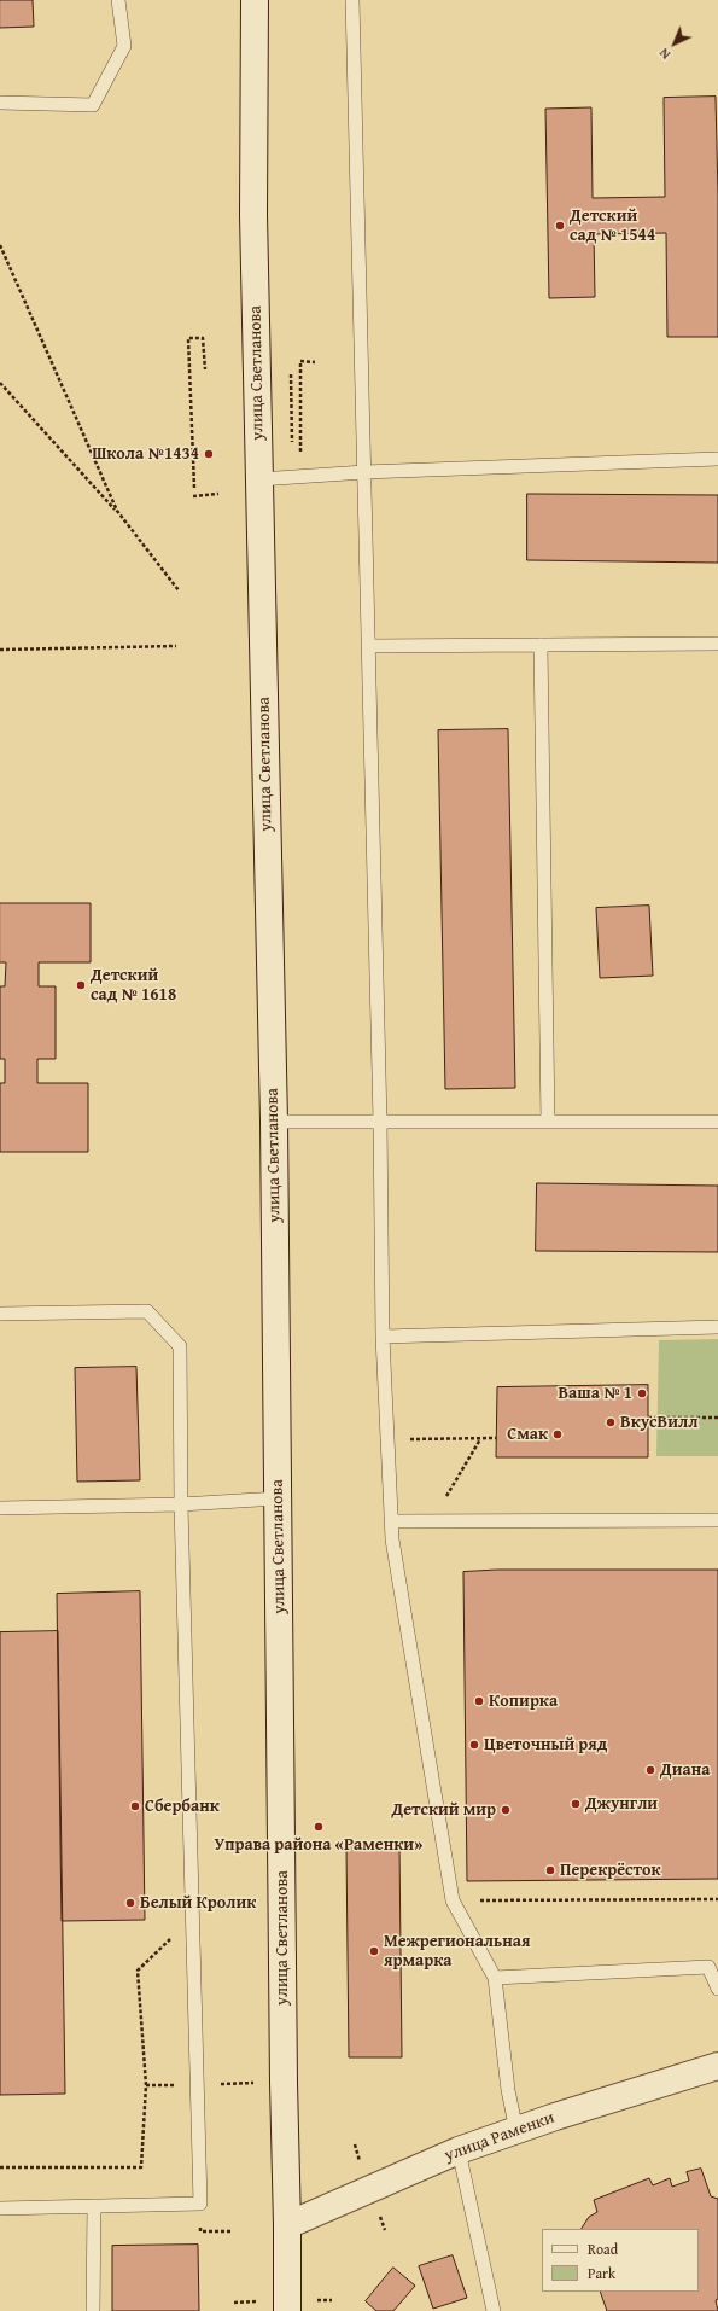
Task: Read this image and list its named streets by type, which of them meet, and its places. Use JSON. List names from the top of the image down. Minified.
{"streets":{"street":["улица Светланова","улица Раменки"]},"crossings":[["улица Светланова","улица Раменки"]],"places":["Детский сад № 1544","Школа №1434","Детский сад № 1618","Ваша № 1","ВкусВилл","Смак","Копирка","Цветочный ряд","Диана","Джунгли","Сбербанк","Детский мир","Управа района «Раменки»","Перекрёсток","Белый Кролик","Межрегиональная ярмарка"],"legend":["Road","Park"],"north":"bottom left"}
